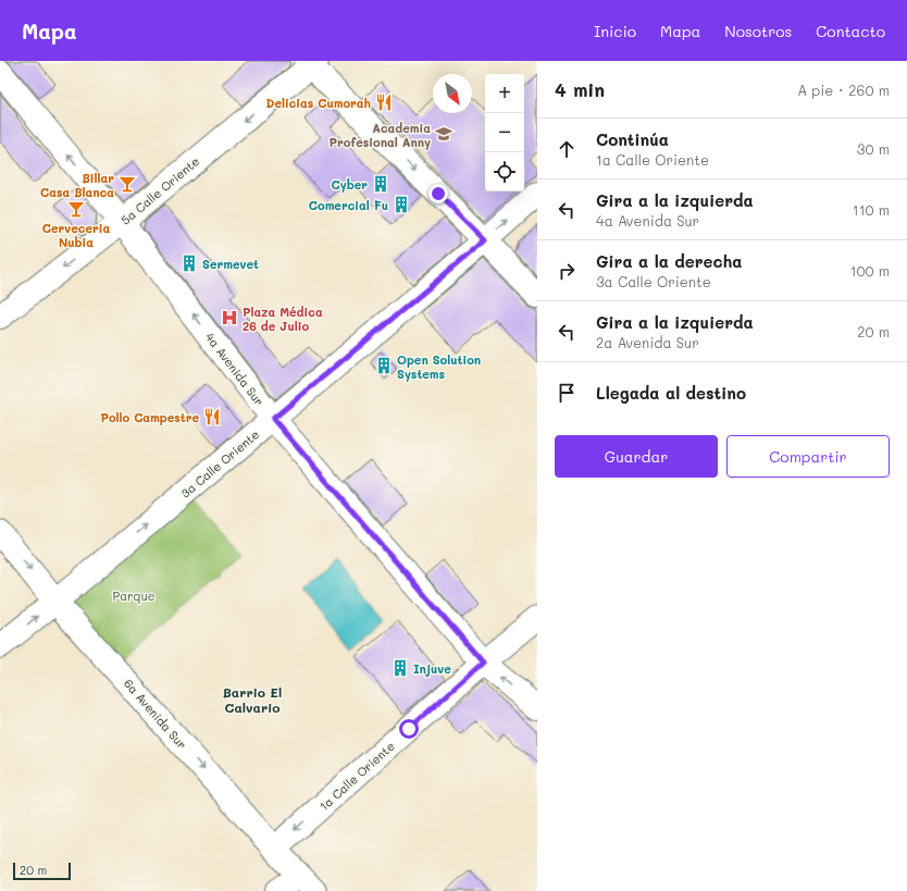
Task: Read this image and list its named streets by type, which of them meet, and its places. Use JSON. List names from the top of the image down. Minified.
{"streets":{"street":["5a Calle Oriente","4a Avenida Sur","3a Calle Oriente","6a Avenida Sur","1a Calle Oriente"]},"crossings":[["5a Calle Oriente","4a Avenida Sur"],["4a Avenida Sur","3a Calle Oriente"],["4a Avenida Sur","1a Calle Oriente"],["3a Calle Oriente","6a Avenida Sur"],["6a Avenida Sur","1a Calle Oriente"]],"one_way":["5a Calle Oriente","4a Avenida Sur","3a Calle Oriente","6a Avenida Sur","1a Calle Oriente"],"districts":["Barrio El Calvario"],"parks":["Parque"],"places":{"restaurant":["Delicias Cumorah","Pollo Campestre"],"school or university":["Academia Profesional Anny"],"bar":["Billar Casa Blanca","Cerveceria Nubia"],"building":["Cyber","Comercial Fu","Sermevet","Open Solution Systems","Injuve"],"hospital":["Plaza Médica 26 de Julio"]},"scale_bar":"20 m","north":"bottom right","page":{"header":"Mapa","nav":["Inicio","Mapa","Nosotros","Contacto"],"heading":["4 min","A pie · 260 m"],"map_buttons":["+","−"],"list":[["Continúa","1a Calle Oriente","30 m"],["Gira a la izquierda","4a Avenida Sur","110 m"],["Gira a la derecha","3a Calle Oriente","100 m"],["Gira a la izquierda","2a Avenida Sur","20 m"],"Llegada al destino"],"buttons":["Guardar","Compartir"],"scale":"20 m"}}
